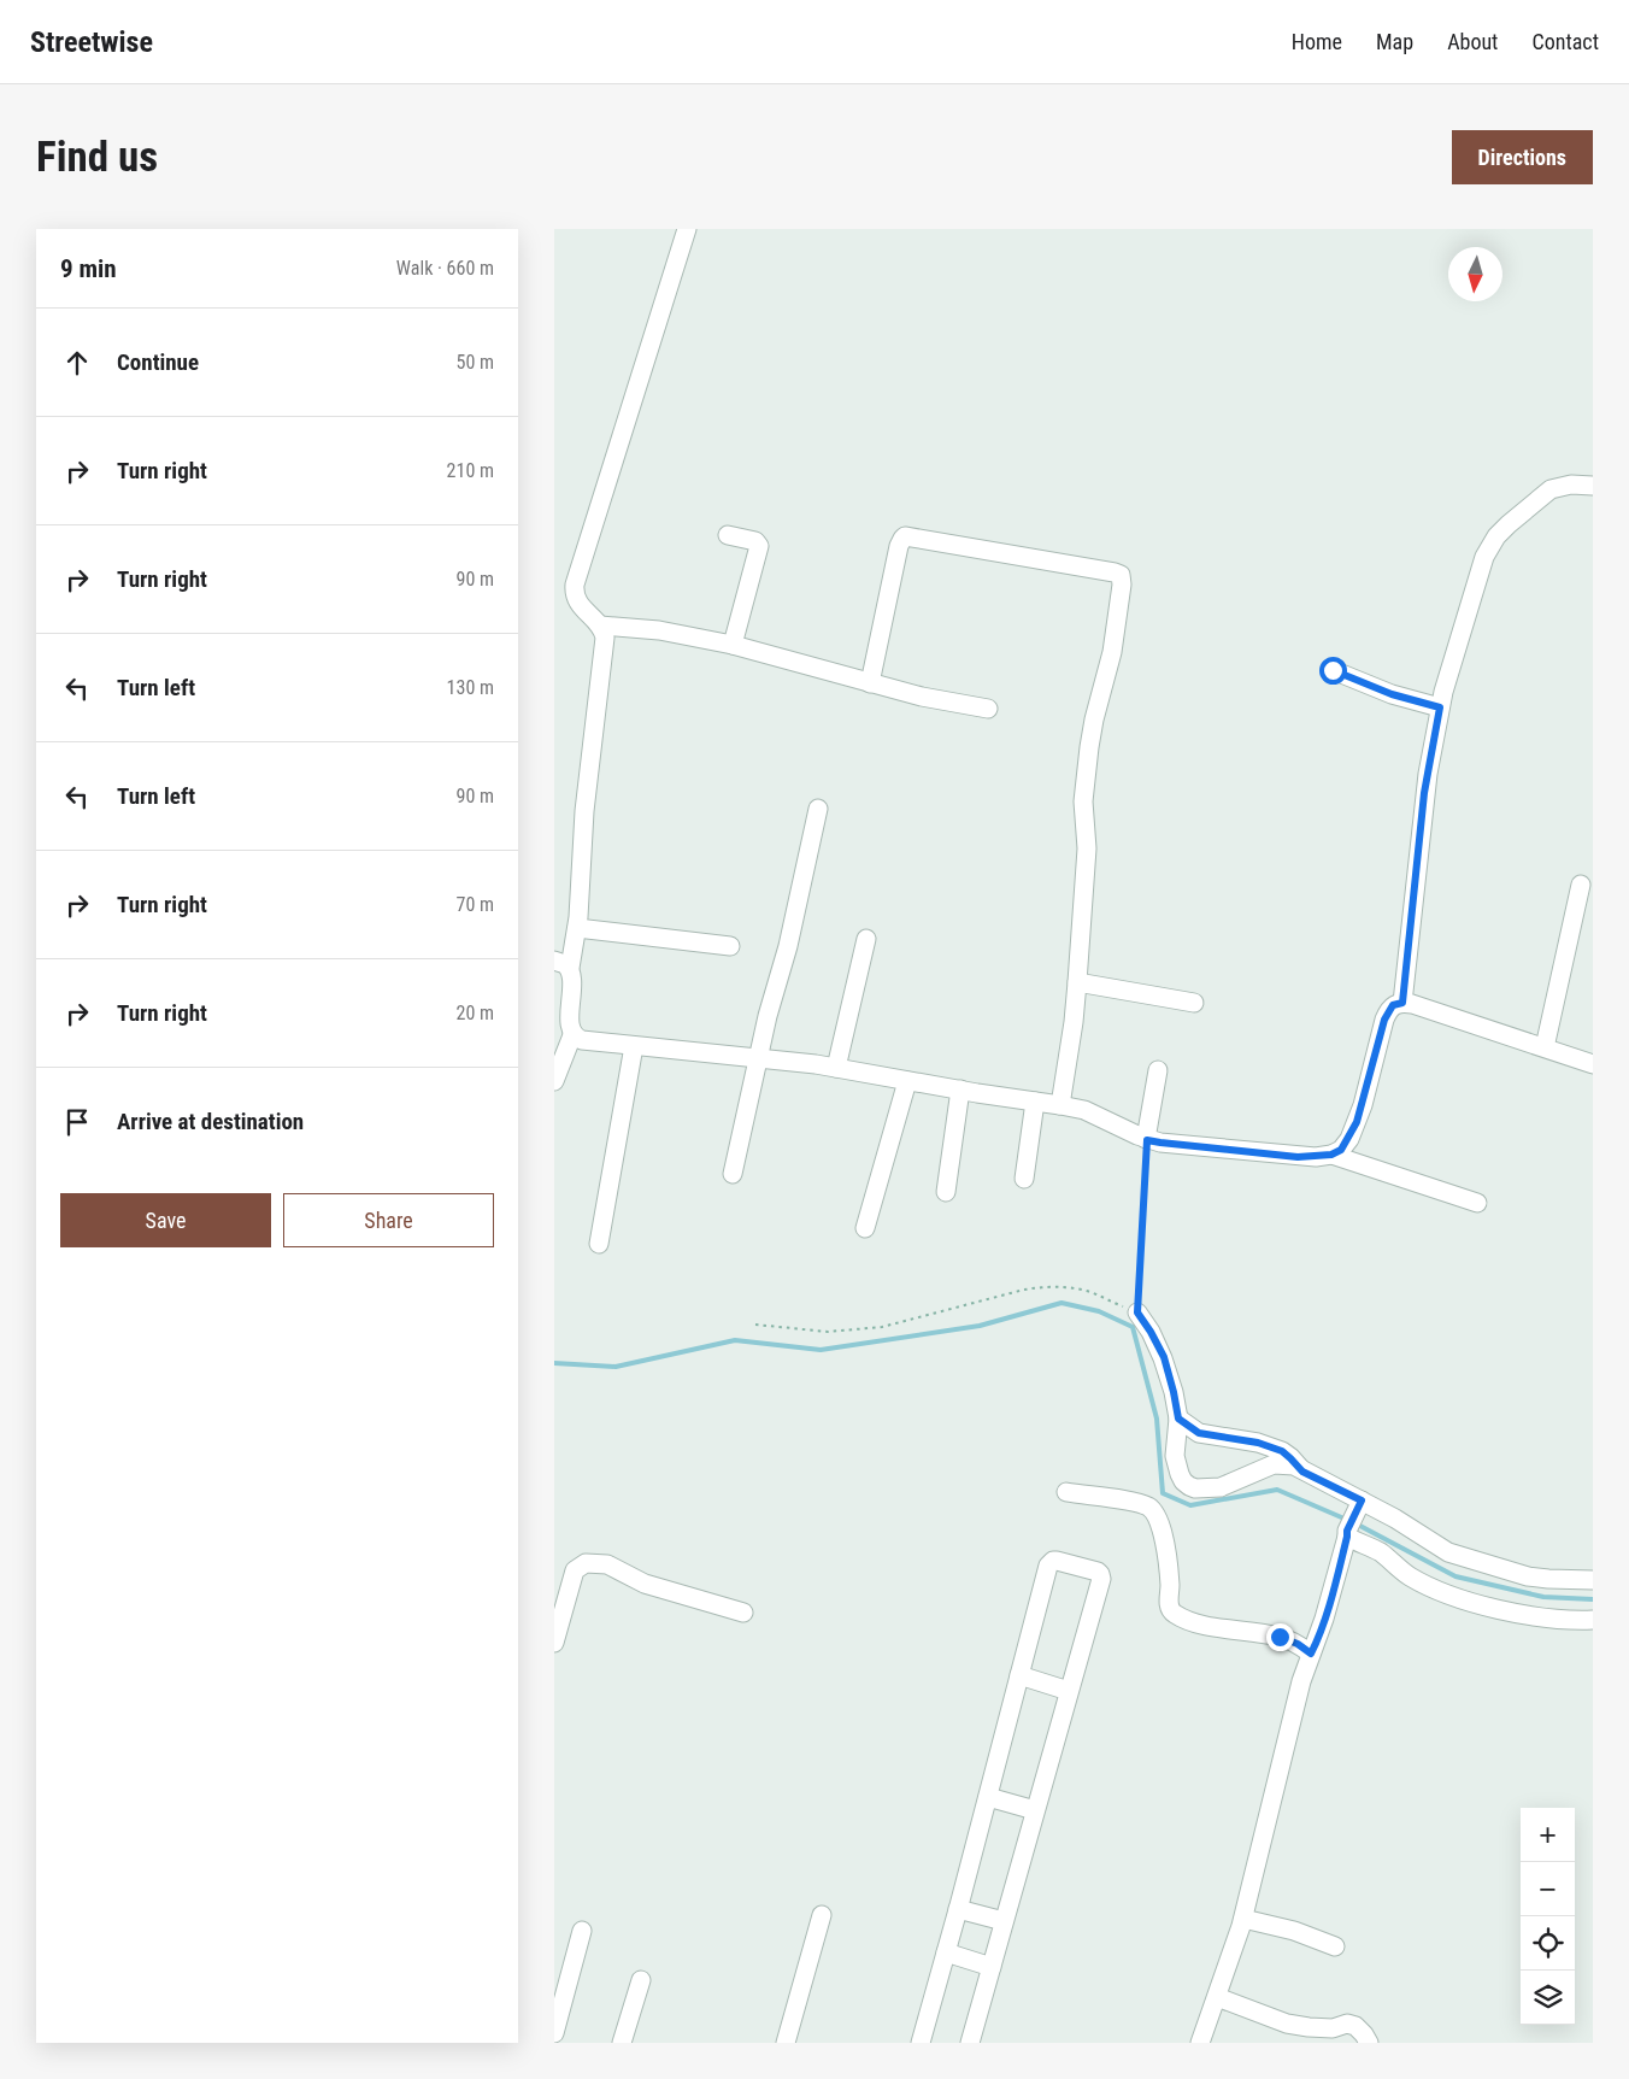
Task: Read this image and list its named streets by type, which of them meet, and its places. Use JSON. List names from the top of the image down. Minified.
{"north":"bottom","page":{"header":"Streetwise","nav":["Home","Map","About","Contact"],"buttons":["Directions",["Save","Share"]],"title":"Find us","heading":["9 min","Walk · 660 m"],"list":[["Continue","50 m"],["Turn right","210 m"],["Turn right","90 m"],["Turn left","130 m"],["Turn left","90 m"],["Turn right","70 m"],["Turn right","20 m"],"Arrive at destination"],"map_buttons":["+","−"]}}
